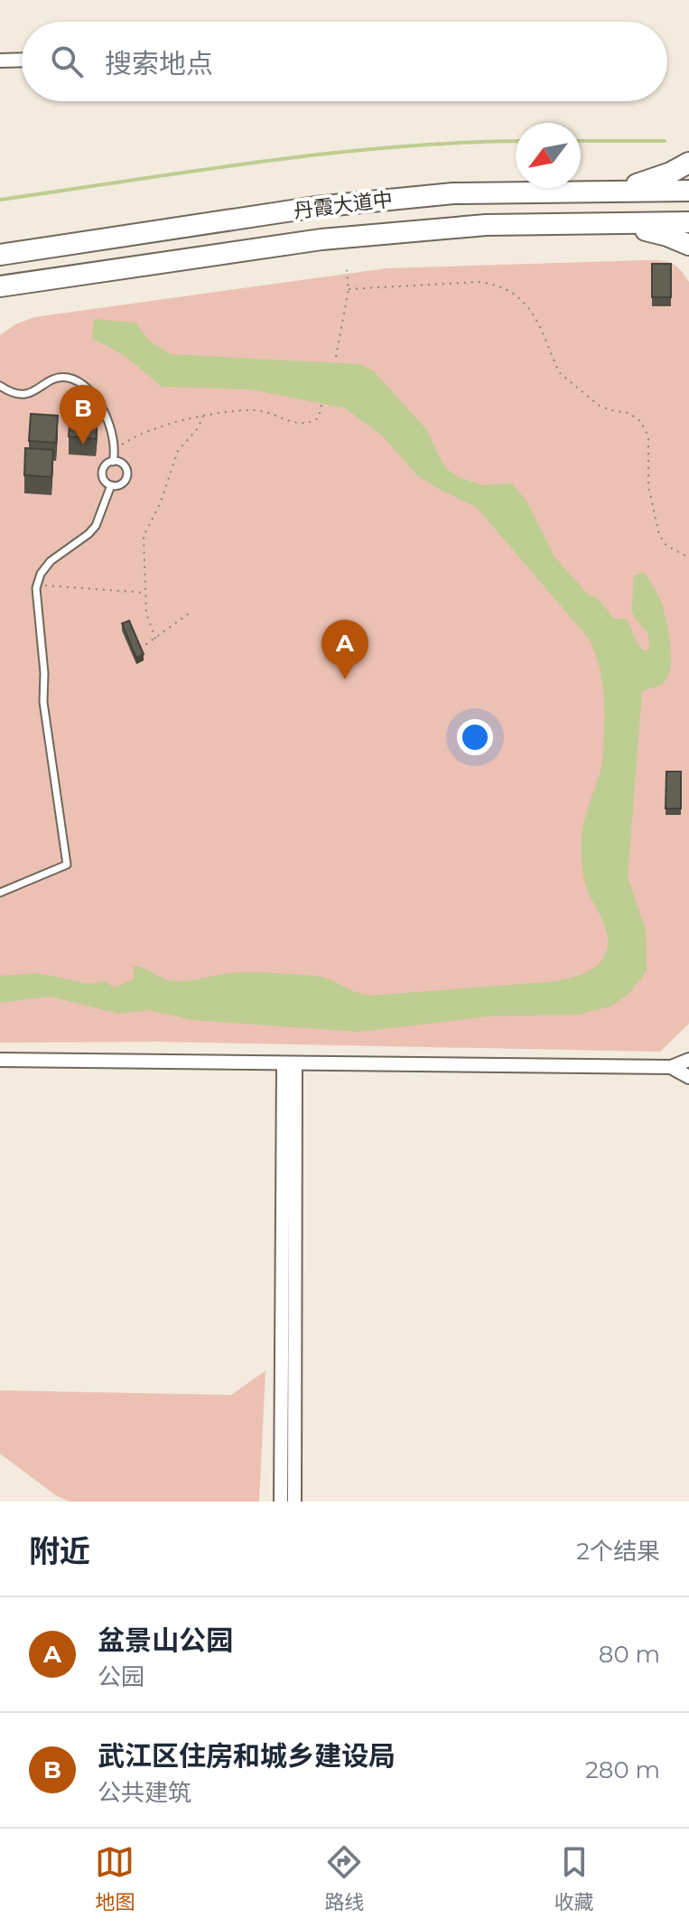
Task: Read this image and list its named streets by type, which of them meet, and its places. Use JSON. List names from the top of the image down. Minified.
{"streets":{"main road":["丹霞大道中"]},"north":"bottom left","page":{"search":"搜索地点","pins":["B","A"],"heading":["附近","2个结果"],"list":[{"mark":"A","name":"盆景山公园","note":"公园","value":"80 m"},{"mark":"B","name":"武江区住房和城乡建设局","note":"公共建筑","value":"280 m"}],"nav":["地图","路线","收藏"]}}
